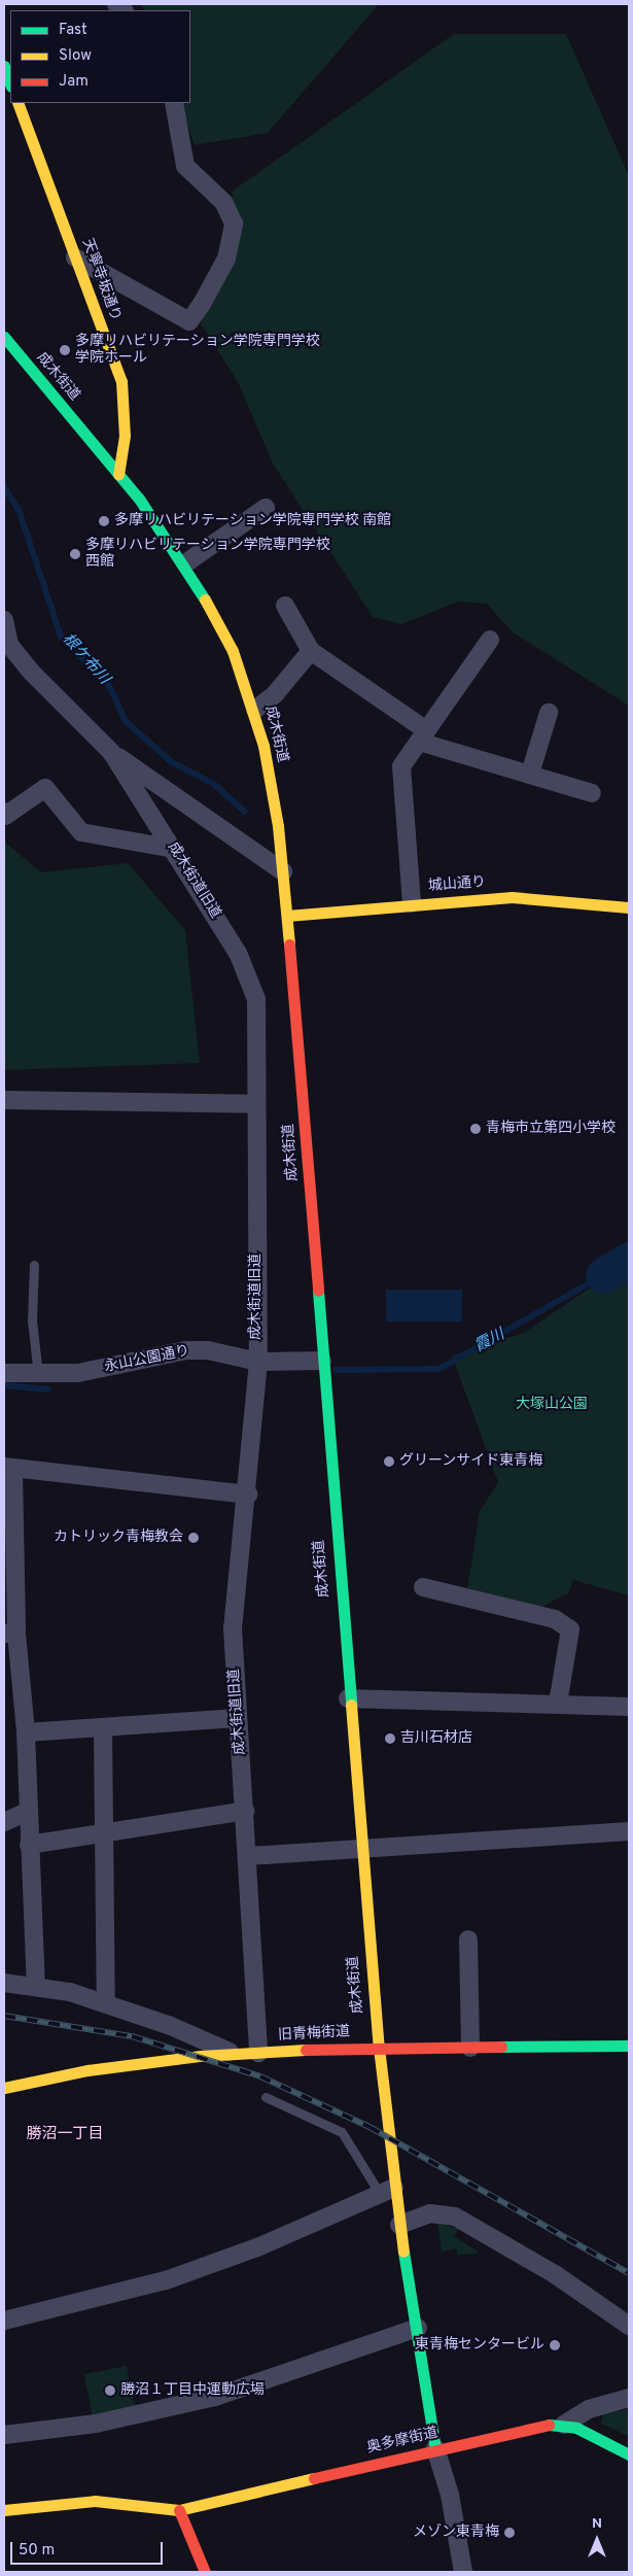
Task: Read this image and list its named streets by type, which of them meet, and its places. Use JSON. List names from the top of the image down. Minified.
{"streets":{"main road":["天寧寺坂通り","成木街道","城山通り","旧青梅街道","奥多摩街道"],"street":["成木街道旧道","永山公園通り"]},"crossings":[["天寧寺坂通り","成木街道"],["成木街道","城山通り"],["成木街道","永山公園通り"],["成木街道","旧青梅街道"],["成木街道","奥多摩街道"],["成木街道旧道","永山公園通り"],["成木街道旧道","旧青梅街道"]],"districts":["勝沼一丁目"],"water":["根ケ布川","霞川"],"parks":["大塚山公園"],"places":["多摩リハビリテーション学院専門学校 学院ホール","多摩リハビリテーション学院専門学校 南館","多摩リハビリテーション学院専門学校 西館","青梅市立第四小学校","グリーンサイド東青梅","カトリック青梅教会","吉川石材店","東青梅センタービル","勝沼１丁目中運動広場","メゾン東青梅"],"legend":["Fast","Slow","Jam"],"scale_bar":"50 m","north":"top"}
